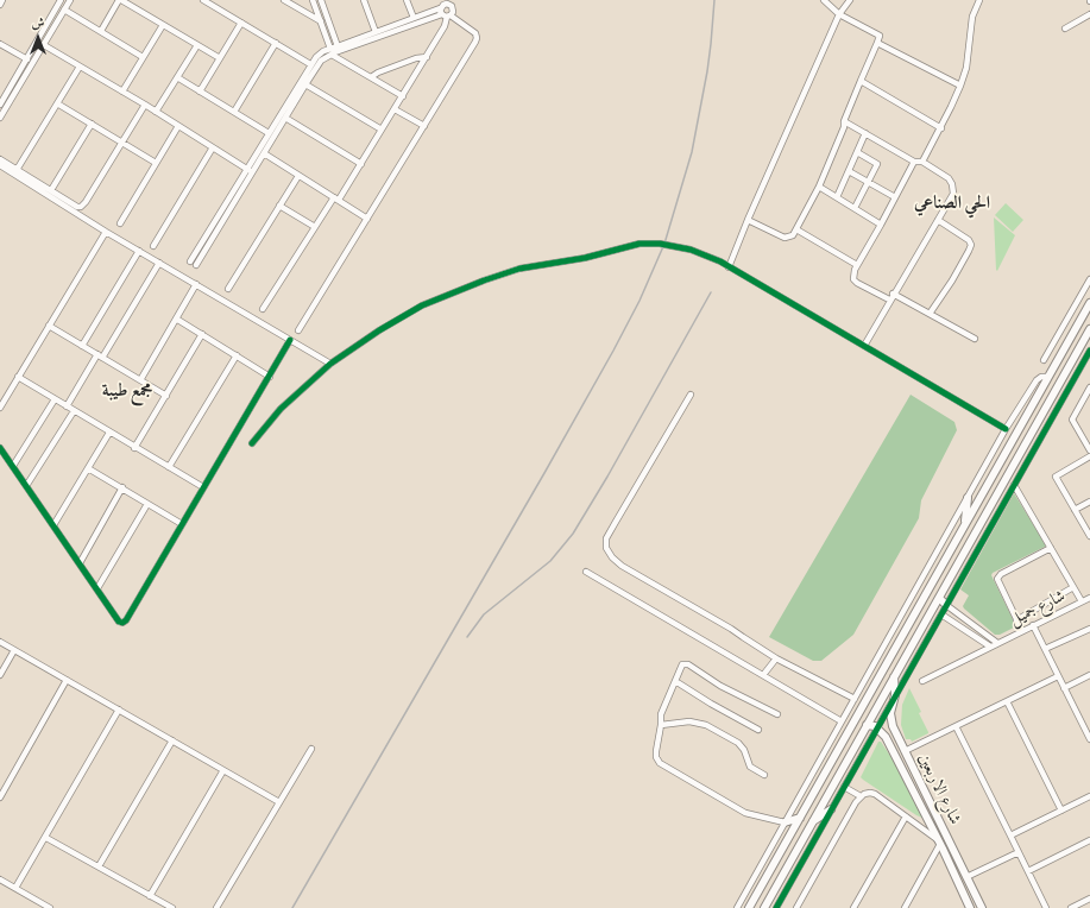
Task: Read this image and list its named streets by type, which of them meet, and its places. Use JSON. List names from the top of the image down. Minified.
{"streets":{"main road":["شارع الاربعين"],"street":["شارع جميل"]},"districts":["الحي الصناعي","مجمع طيبة"],"north":"top"}
